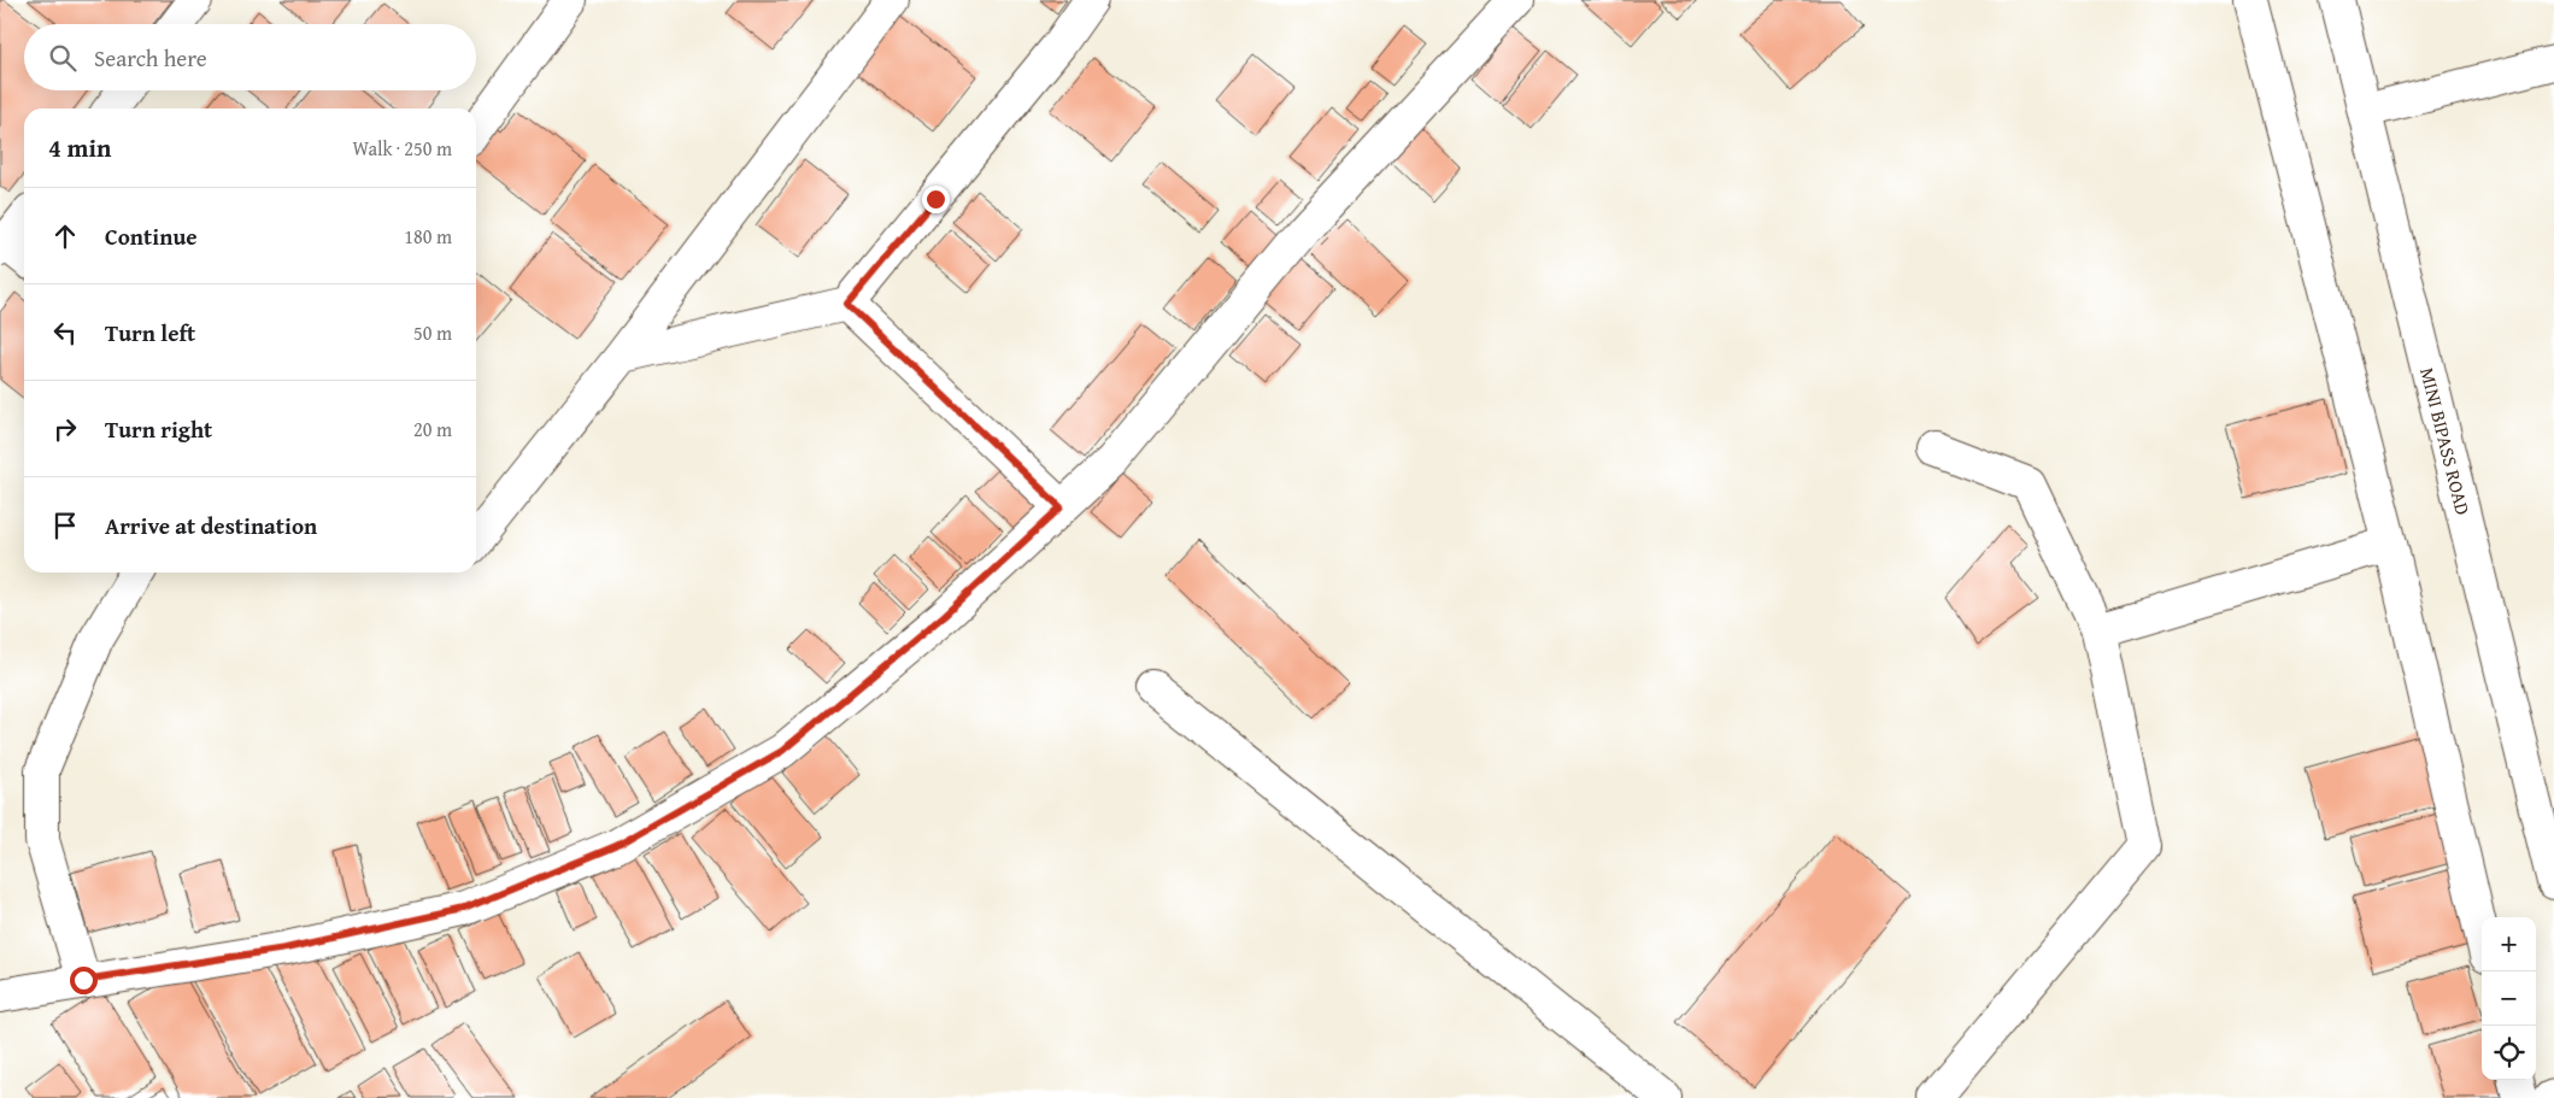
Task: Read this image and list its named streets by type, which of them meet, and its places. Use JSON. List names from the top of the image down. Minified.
{"streets":{"street":["MINI BIPASS ROAD"]},"page":{"search":"Search here","heading":["4 min","Walk · 250 m"],"list":[["Continue","180 m"],["Turn left","50 m"],["Turn right","20 m"],"Arrive at destination"],"map_buttons":["+","−"]}}
